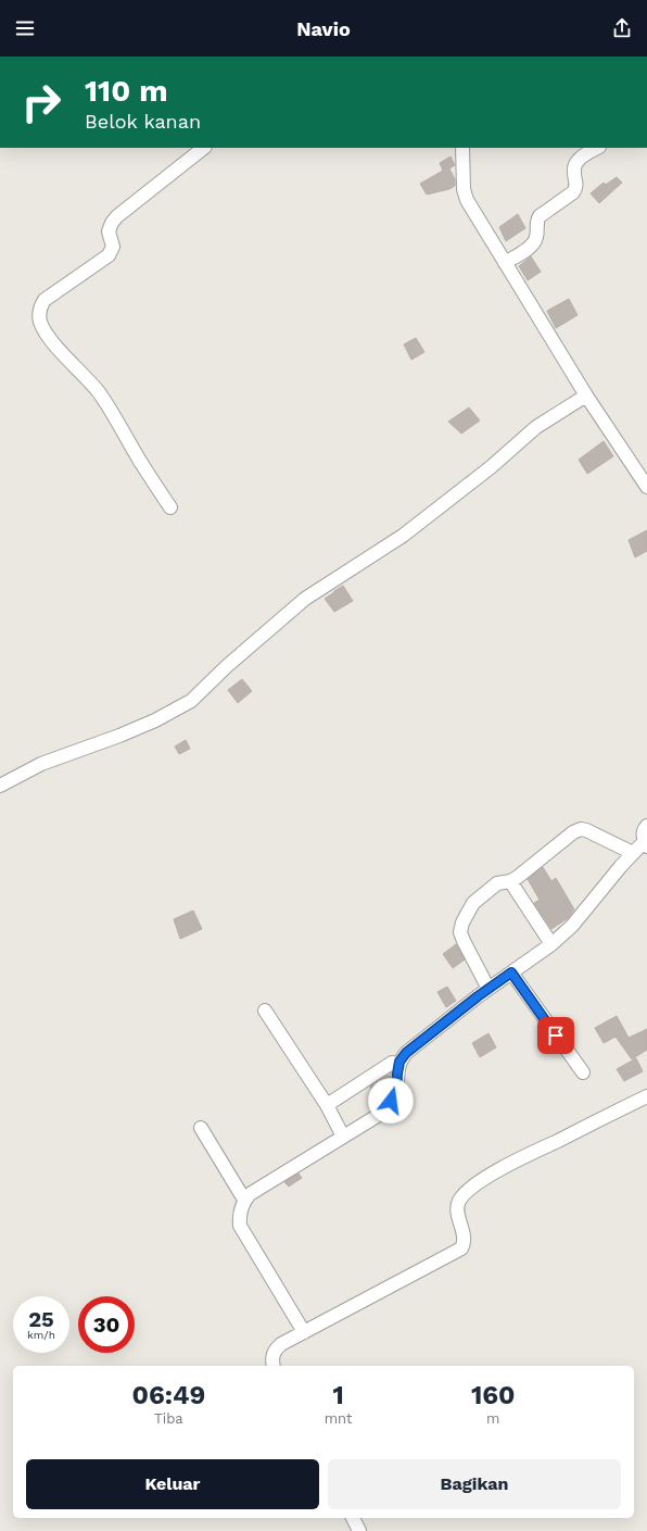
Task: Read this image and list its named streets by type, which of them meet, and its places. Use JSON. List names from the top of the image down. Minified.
{"page":{"header":"Navio","turn":["110 m","Belok kanan"],"speed":"25 km/h","limit":"30","eta":["06:49","Tiba","1","mnt","160","m"],"buttons":["Keluar","Bagikan"]}}
